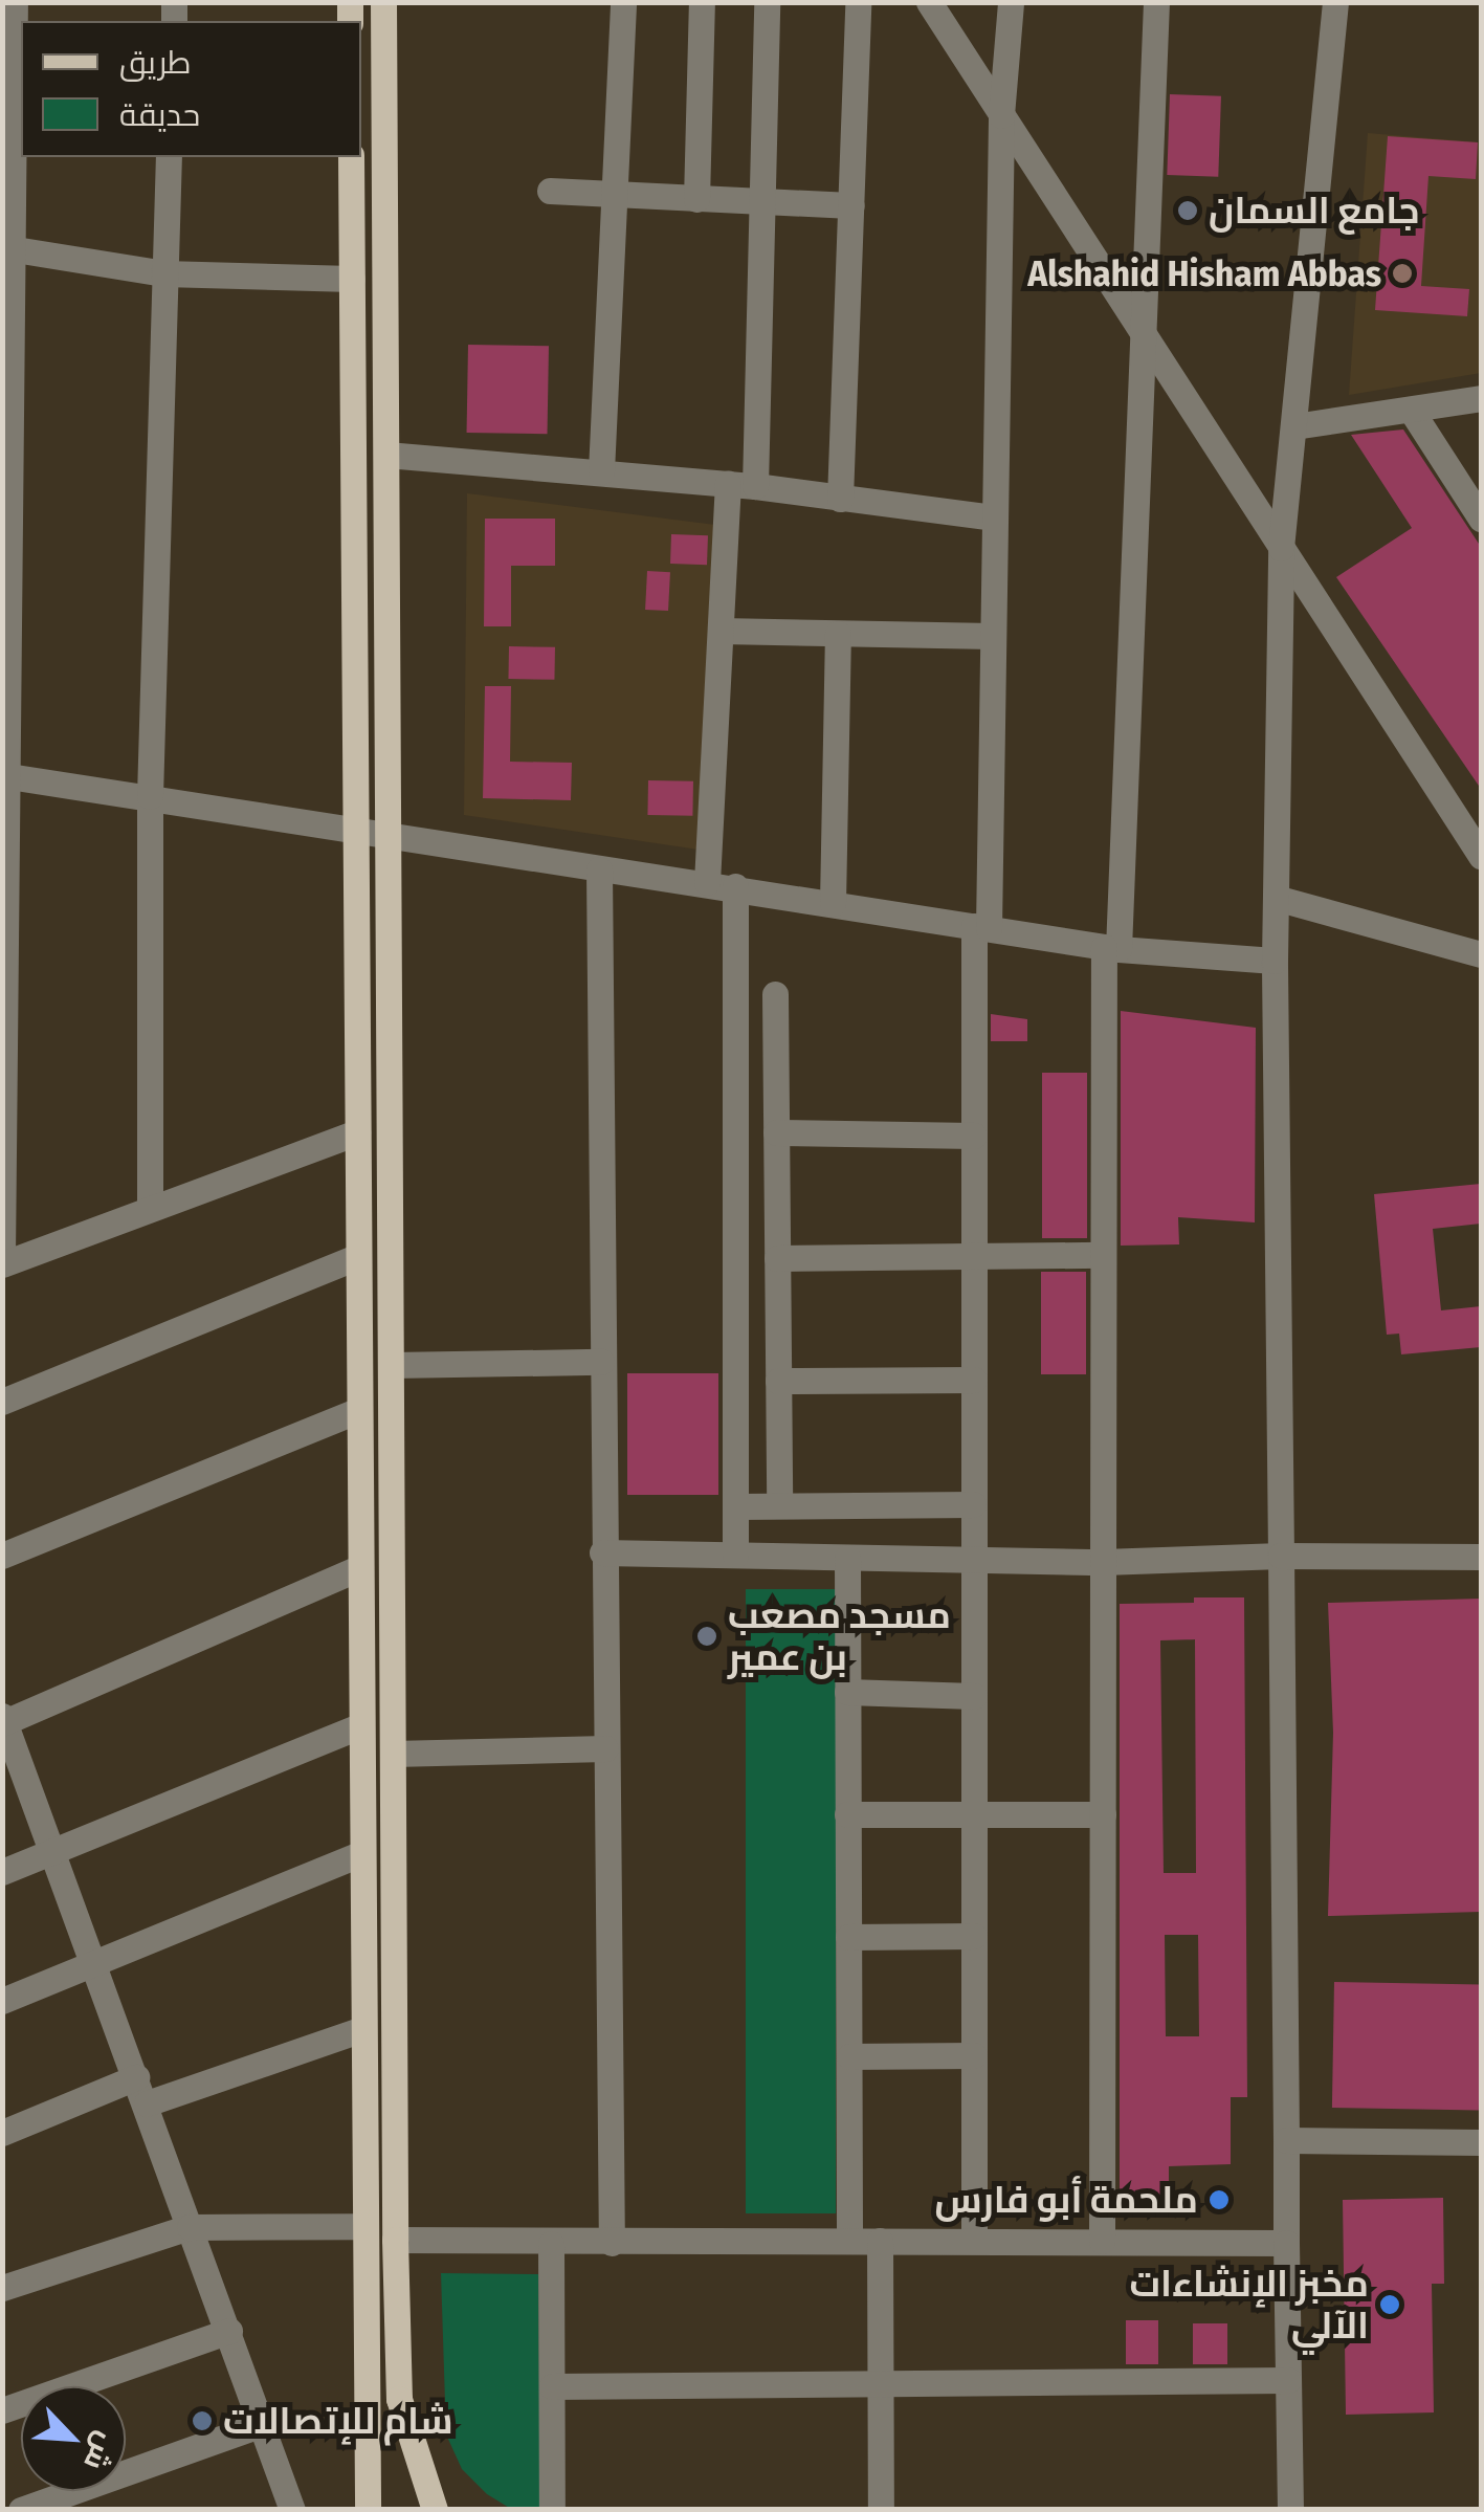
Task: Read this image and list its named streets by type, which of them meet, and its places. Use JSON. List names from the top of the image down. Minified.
{"places":["جامع السمان","Alshahid Hisham Abbas","مسجد مصعب بن عمير","ملحمة أبو فارس","مخبز الإنشاءات الآلي","شام للإتصالات"],"legend":["طريق","حديقة"],"north":"bottom right"}
